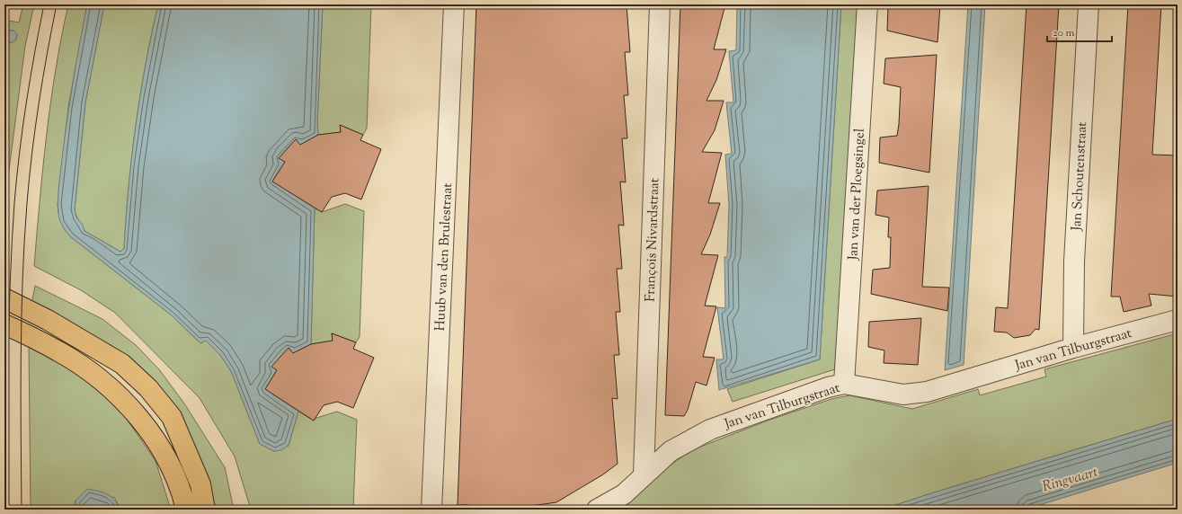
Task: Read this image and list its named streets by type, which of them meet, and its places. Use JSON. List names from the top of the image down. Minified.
{"streets":{"street":["Jan Schoutenstraat","Jan van der Ploegsingel","François Nivardstraat","Huub van den Brulestraat","Jan van Tilburgstraat"]},"crossings":[["Jan Schoutenstraat","Jan van Tilburgstraat"],["Jan van der Ploegsingel","Jan van Tilburgstraat"],["François Nivardstraat","Jan van Tilburgstraat"]],"water":["Ringvaart"],"scale_bar":"20 m"}
